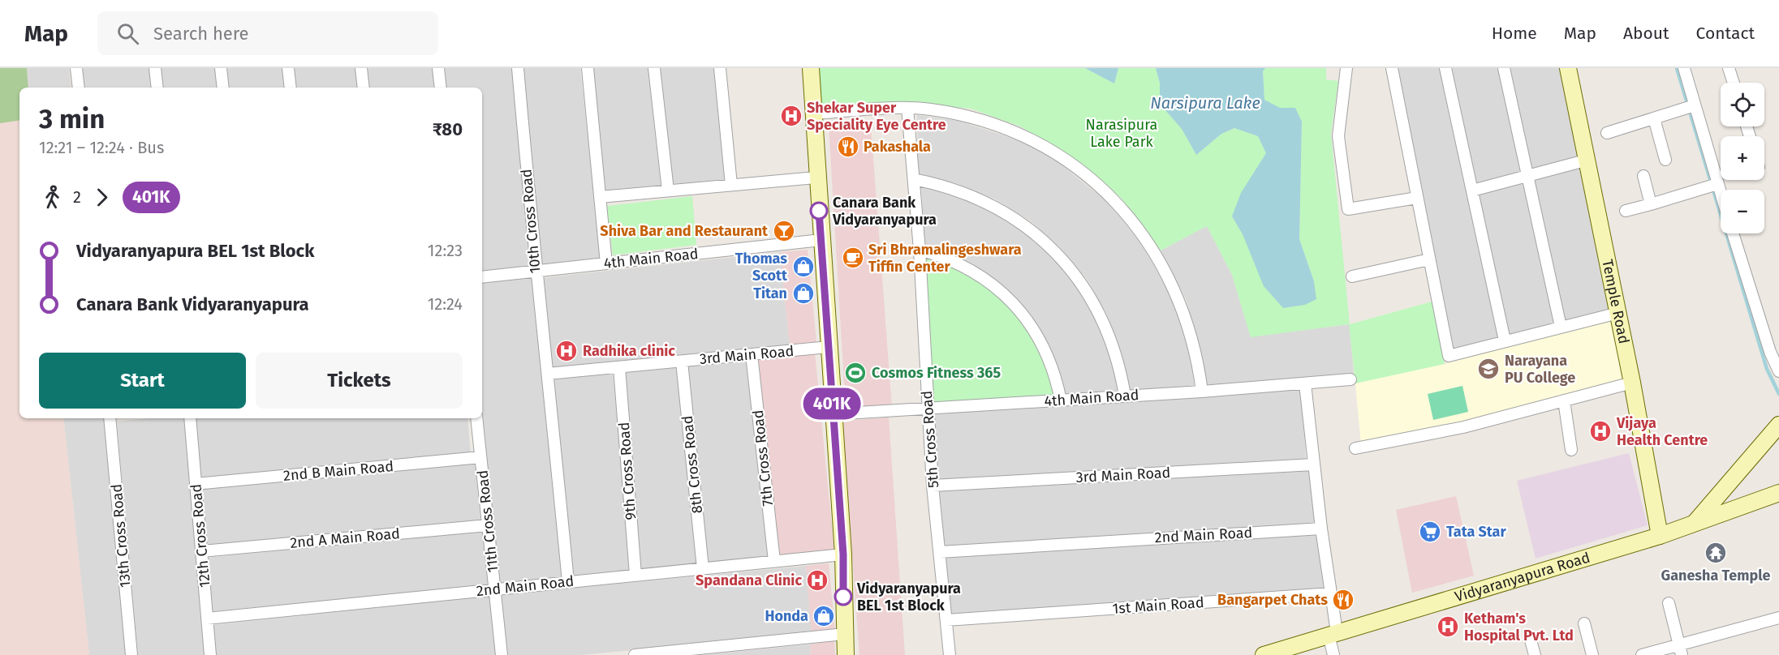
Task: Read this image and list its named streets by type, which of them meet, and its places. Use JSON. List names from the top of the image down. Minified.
{"streets":{"main road":["Temple Road","Vidyaranyapura Road"],"street":["10th Cross Road","4th Main Road","3rd Main Road","5th Cross Road","7th Cross Road","8th Cross Road","2nd B Main Road","9th Cross Road","11th Cross Road","2nd Main Road","13th Cross Road","12th Cross Road","2nd A Main Road","1st Main Road"]},"crossings":[["10th Cross Road","4th Main Road"],["10th Cross Road","3rd Main Road"],["10th Cross Road","2nd Main Road"],["4th Main Road","5th Cross Road"],["Temple Road","Vidyaranyapura Road"],["3rd Main Road","5th Cross Road"],["3rd Main Road","7th Cross Road"],["3rd Main Road","8th Cross Road"],["3rd Main Road","9th Cross Road"],["5th Cross Road","2nd Main Road"],["5th Cross Road","1st Main Road"],["7th Cross Road","2nd Main Road"],["8th Cross Road","2nd Main Road"],["2nd B Main Road","11th Cross Road"],["2nd B Main Road","12th Cross Road"],["9th Cross Road","2nd Main Road"],["11th Cross Road","2nd Main Road"],["11th Cross Road","2nd A Main Road"],["2nd Main Road","12th Cross Road"],["12th Cross Road","2nd A Main Road"]],"water":["Narsipura Lake"],"parks":["Narasipura Lake Park"],"places":{"hospital":["Shekar Super Speciality Eye Centre","Radhika clinic","Vijaya Health Centre","Spandana Clinic","Ketham's Hospital Pvt. Ltd"],"restaurant":["Pakashala","Bangarpet Chats"],"other":["Canara Bank Vidyaranyapura","Vidyaranyapura BEL 1st Block"],"bar":["Shiva Bar and Restaurant"],"cafe":["Sri Bhramalingeshwara Tiffin Center"],"shop":["Thomas Scott","Titan","Honda"],"school or university":["Narayana PU College"],"sports":["Cosmos Fitness 365"],"supermarket":["Tata Star"],"temple":["Ganesha Temple"]},"lines":["bus line 401K"],"page":{"header":"Map","search":"Search here","nav":["Home","Map","About","Contact"],"on_map":"401K","map_buttons":["+","−"],"heading":["3 min","12:21 – 12:24 · Bus","₹80"],"legs":["2","401K"],"list":[{"name":"Vidyaranyapura BEL 1st Block","value":"12:23"},{"name":"Canara Bank Vidyaranyapura","value":"12:24"}],"buttons":["Start","Tickets"]}}
